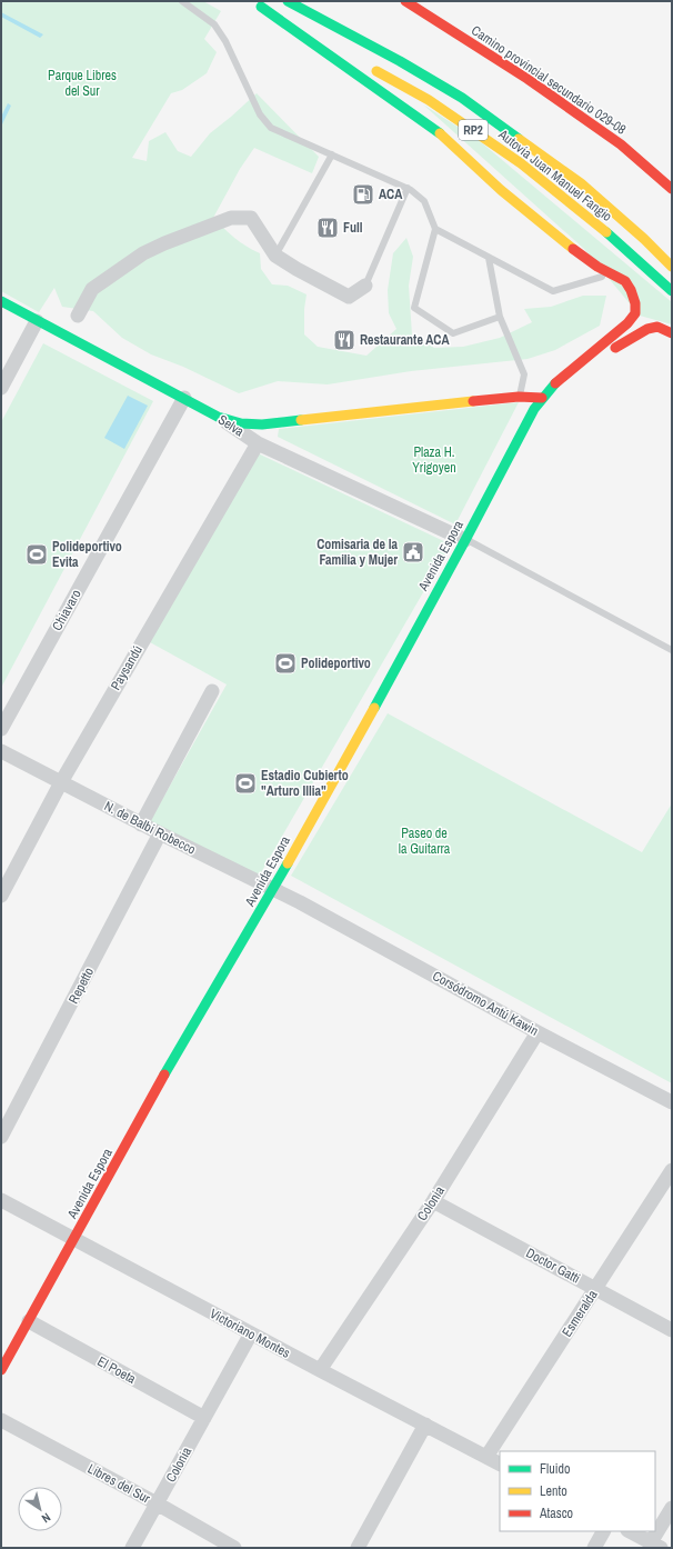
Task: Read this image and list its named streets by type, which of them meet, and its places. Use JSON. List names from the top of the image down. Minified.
{"streets":{"main road":["Camino provincial secundario 029-08","RP2","Autovía Juan Manuel Fangio","Selva","Avenida Espora"],"street":["Chiavaro","Paysandú","N. de Balbi Robecco","Repetto","Corsódromo Antú Kawin","Colonia","Doctor Gatti","Esmeralda","Victoriano Montes","El Poeta","Libres del Sur"]},"crossings":[["Selva","Avenida Espora"],["Selva","Chiavaro"],["Selva","Paysandú"],["Avenida Espora","N. de Balbi Robecco"],["Avenida Espora","Victoriano Montes"],["Avenida Espora","El Poeta"],["Paysandú","N. de Balbi Robecco"],["N. de Balbi Robecco","Repetto"],["N. de Balbi Robecco","Corsódromo Antú Kawin"],["Corsódromo Antú Kawin","Colonia"],["Colonia","Doctor Gatti"],["Colonia","Victoriano Montes"],["Colonia","El Poeta"],["Colonia","Libres del Sur"],["Doctor Gatti","Esmeralda"],["Esmeralda","Victoriano Montes"]],"parks":["Parque Libres del Sur","Plaza H. Yrigoyen","Paseo de la Guitarra"],"places":{"fuel station":["ACA"],"restaurant":["Full","Restaurante ACA"],"public building":["Comisaria de la Familia y Mujer"],"sports":["Polideportivo Evita","Polideportivo","Estadio Cubierto \"Arturo Illia\""]},"legend":["Fluido","Lento","Atasco"],"north":"bottom right"}
